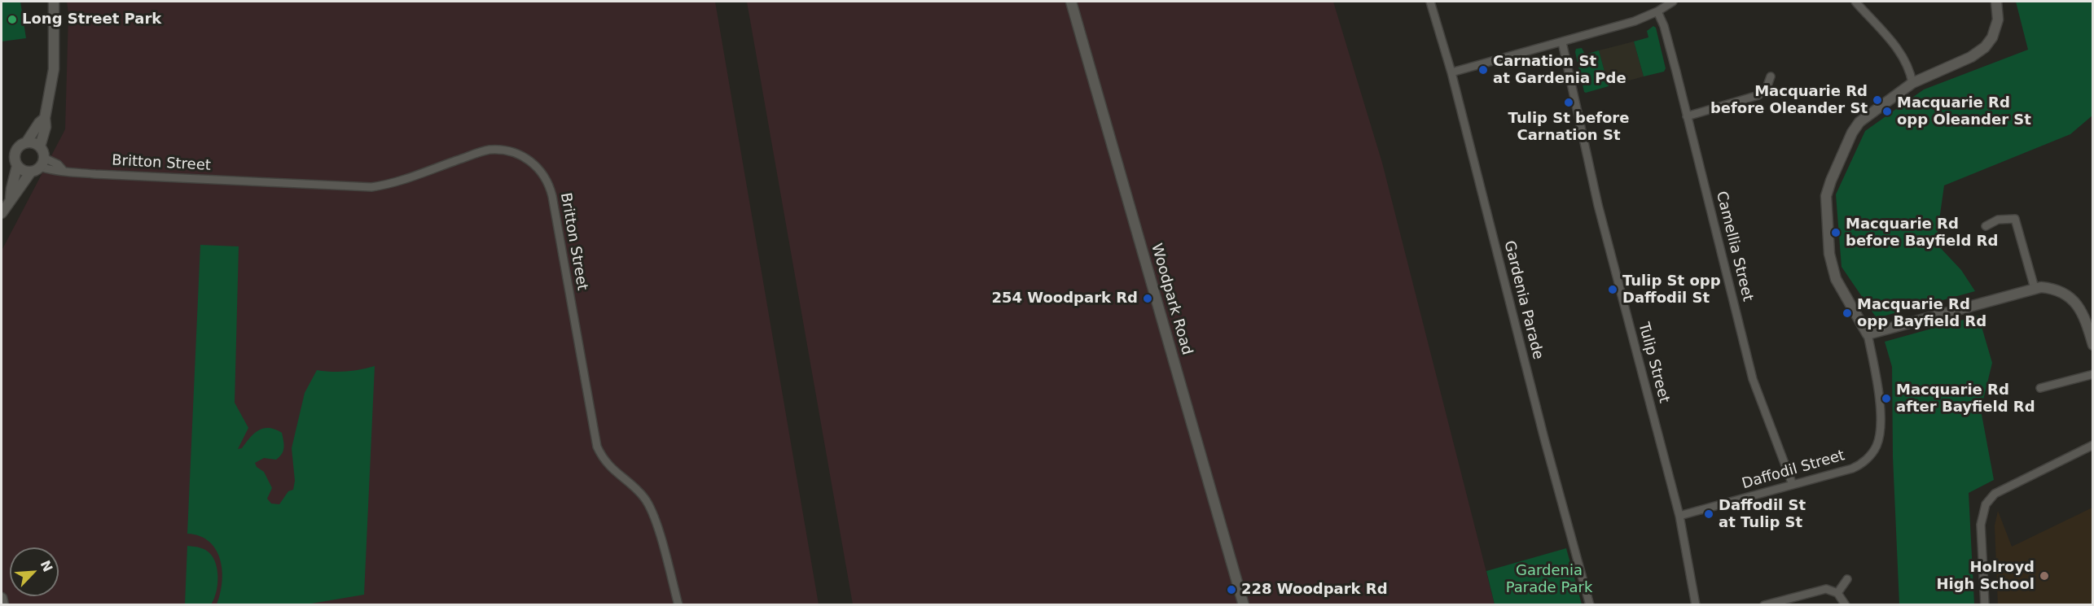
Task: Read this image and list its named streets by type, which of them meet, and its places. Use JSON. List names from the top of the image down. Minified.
{"streets":{"street":["Britton Street","Camellia Street","Woodpark Road","Gardenia Parade","Tulip Street","Daffodil Street"]},"crossings":[["Camellia Street","Daffodil Street"],["Tulip Street","Daffodil Street"]],"parks":["Gardenia Parade Park"],"places":["Long Street Park","Carnation St at Gardenia Pde","Macquarie Rd before Oleander St","Tulip St before Carnation St","Macquarie Rd opp Oleander St","Macquarie Rd before Bayfield Rd","Tulip St opp Daffodil St","254 Woodpark Rd","Macquarie Rd opp Bayfield Rd","Macquarie Rd after Bayfield Rd","Daffodil St at Tulip St","Holroyd High School","228 Woodpark Rd"],"north":"top right"}
